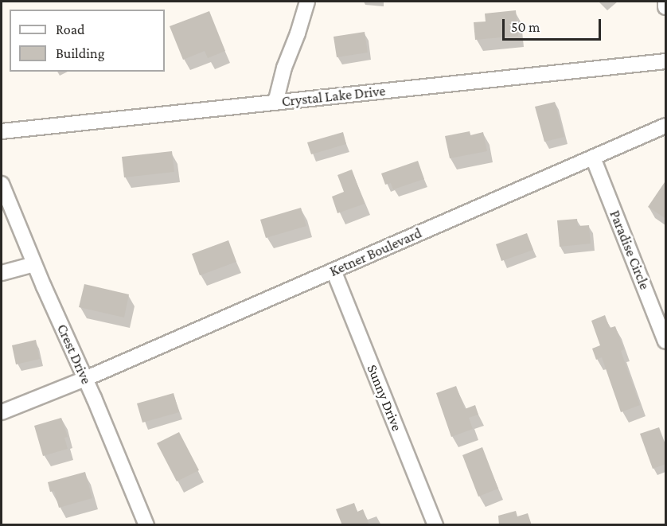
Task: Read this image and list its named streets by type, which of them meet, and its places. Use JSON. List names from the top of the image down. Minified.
{"streets":{"street":["Crystal Lake Drive","Paradise Circle","Ketner Boulevard","Crest Drive","Sunny Drive"]},"crossings":[["Paradise Circle","Ketner Boulevard"],["Ketner Boulevard","Crest Drive"],["Ketner Boulevard","Sunny Drive"]],"legend":["Road","Building"],"scale_bar":"50 m"}
